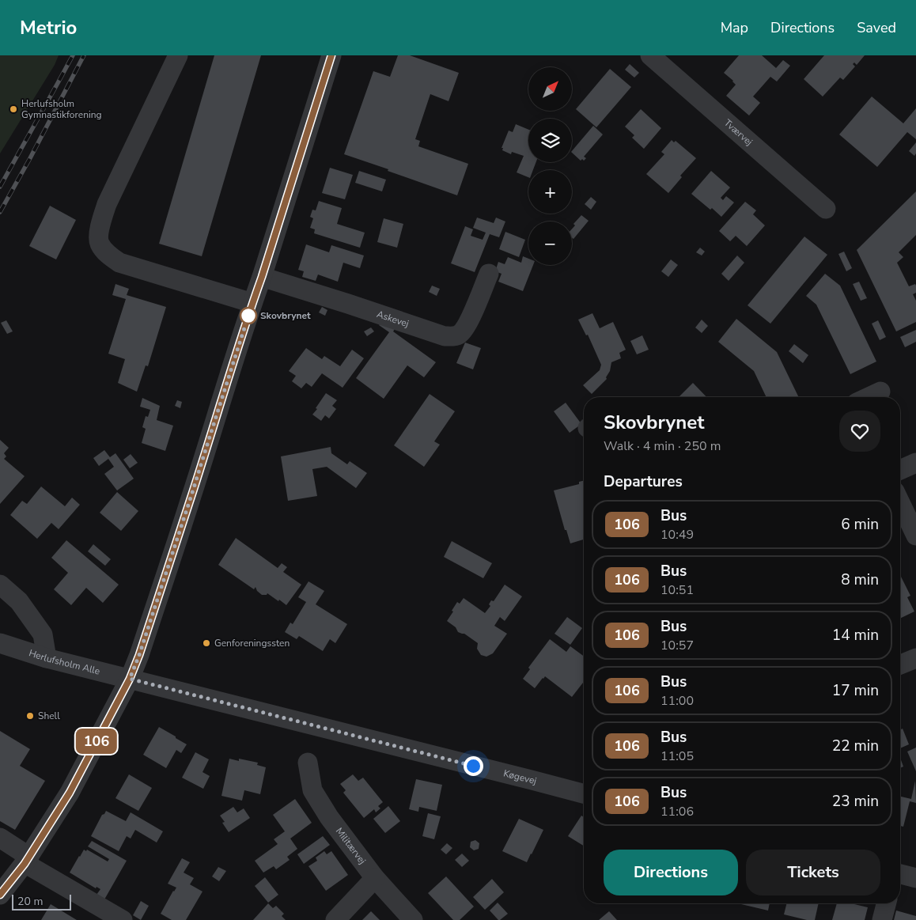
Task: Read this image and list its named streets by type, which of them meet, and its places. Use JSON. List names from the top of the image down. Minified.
{"streets":{"street":["Tværvej","Askevej","Herlufsholm Alle","Køgevej","Militærvej"]},"crossings":[["Herlufsholm Alle","Køgevej"]],"places":["Herlufsholm Gymnastikforening","Skovbrynet","Genforeningssten","Shell"],"lines":["bus line 106"],"scale_bar":"20 m","north":"top right","page":{"header":"Metrio","nav":["Map","Directions","Saved"],"on_map":"106","map_buttons":["+","−"],"heading":[["Skovbrynet","Walk · 4 min · 250 m"],"Departures"],"list":[{"mark":"106","name":"Bus","note":"10:49","value":"6 min"},{"mark":"106","name":"Bus","note":"10:51","value":"8 min"},{"mark":"106","name":"Bus","note":"10:57","value":"14 min"},{"mark":"106","name":"Bus","note":"11:00","value":"17 min"},{"mark":"106","name":"Bus","note":"11:05","value":"22 min"},{"mark":"106","name":"Bus","note":"11:06","value":"23 min"}],"buttons":["Directions","Tickets"],"scale":"20 m"}}
